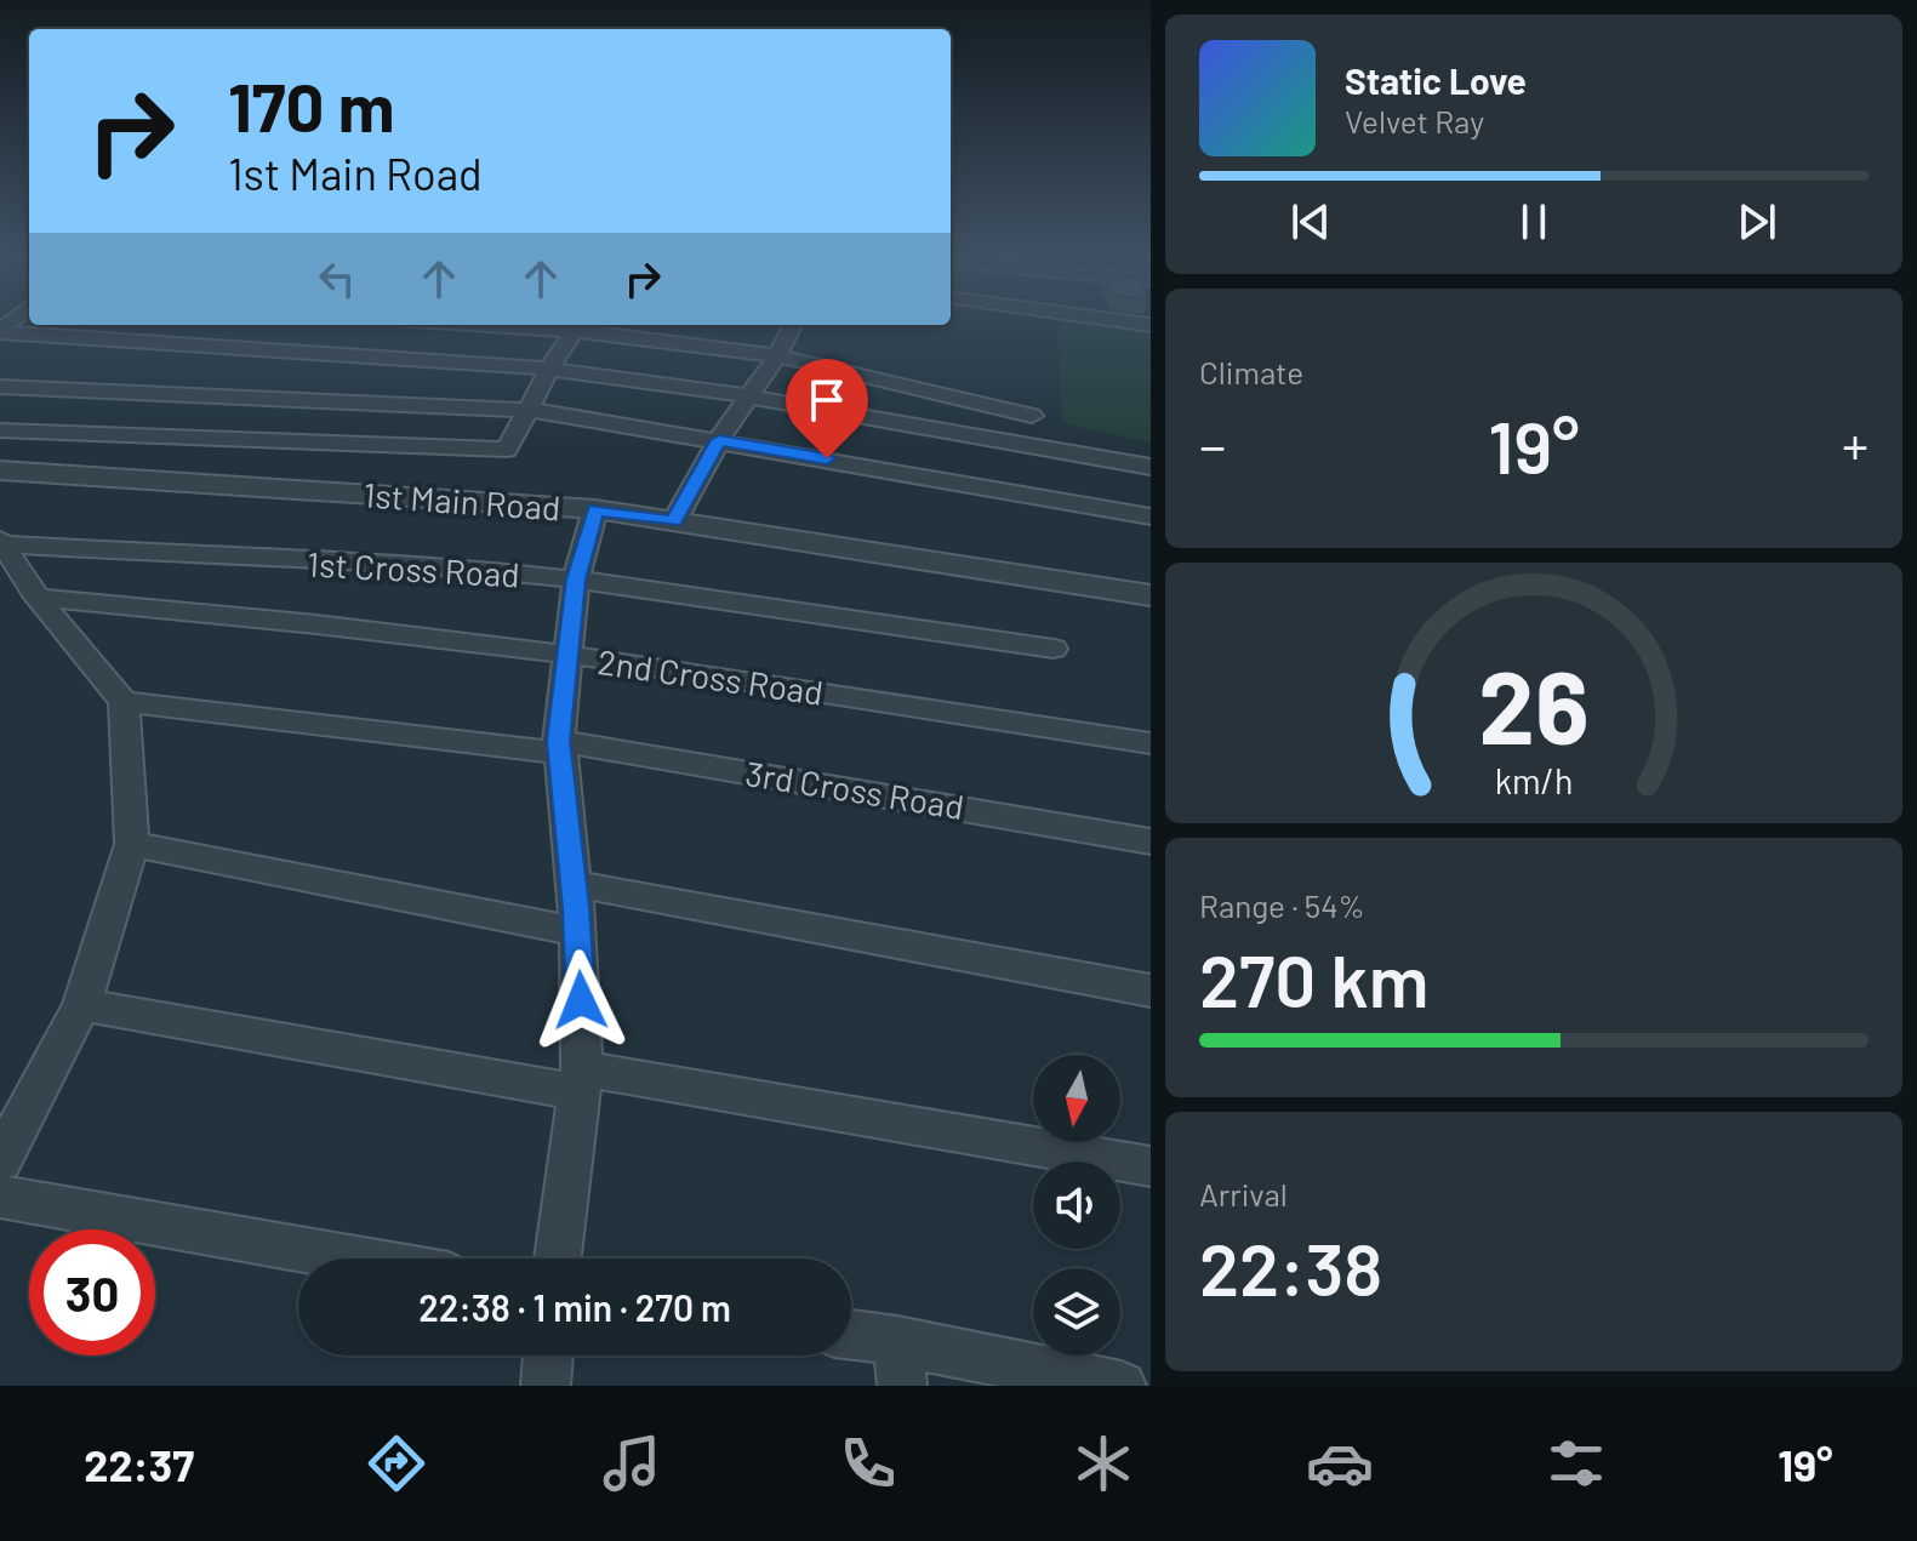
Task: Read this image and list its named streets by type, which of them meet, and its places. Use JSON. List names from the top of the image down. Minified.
{"streets":{"street":["1st Main Road","1st Cross Road","2nd Cross Road","3rd Cross Road"]},"north":"bottom","page":{"turn":["170 m","1st Main Road"],"song":["Static Love","Velvet Ray"],"tile":["Climate",["Range · 54%","270 km"],["Arrival","22:38"]],"heat":["−","19°","+"],"limit":"30","trip":"22:38 · 1 min · 270 m","tabs":["22:37","19°"],"gauge":["26","km/h"]}}
